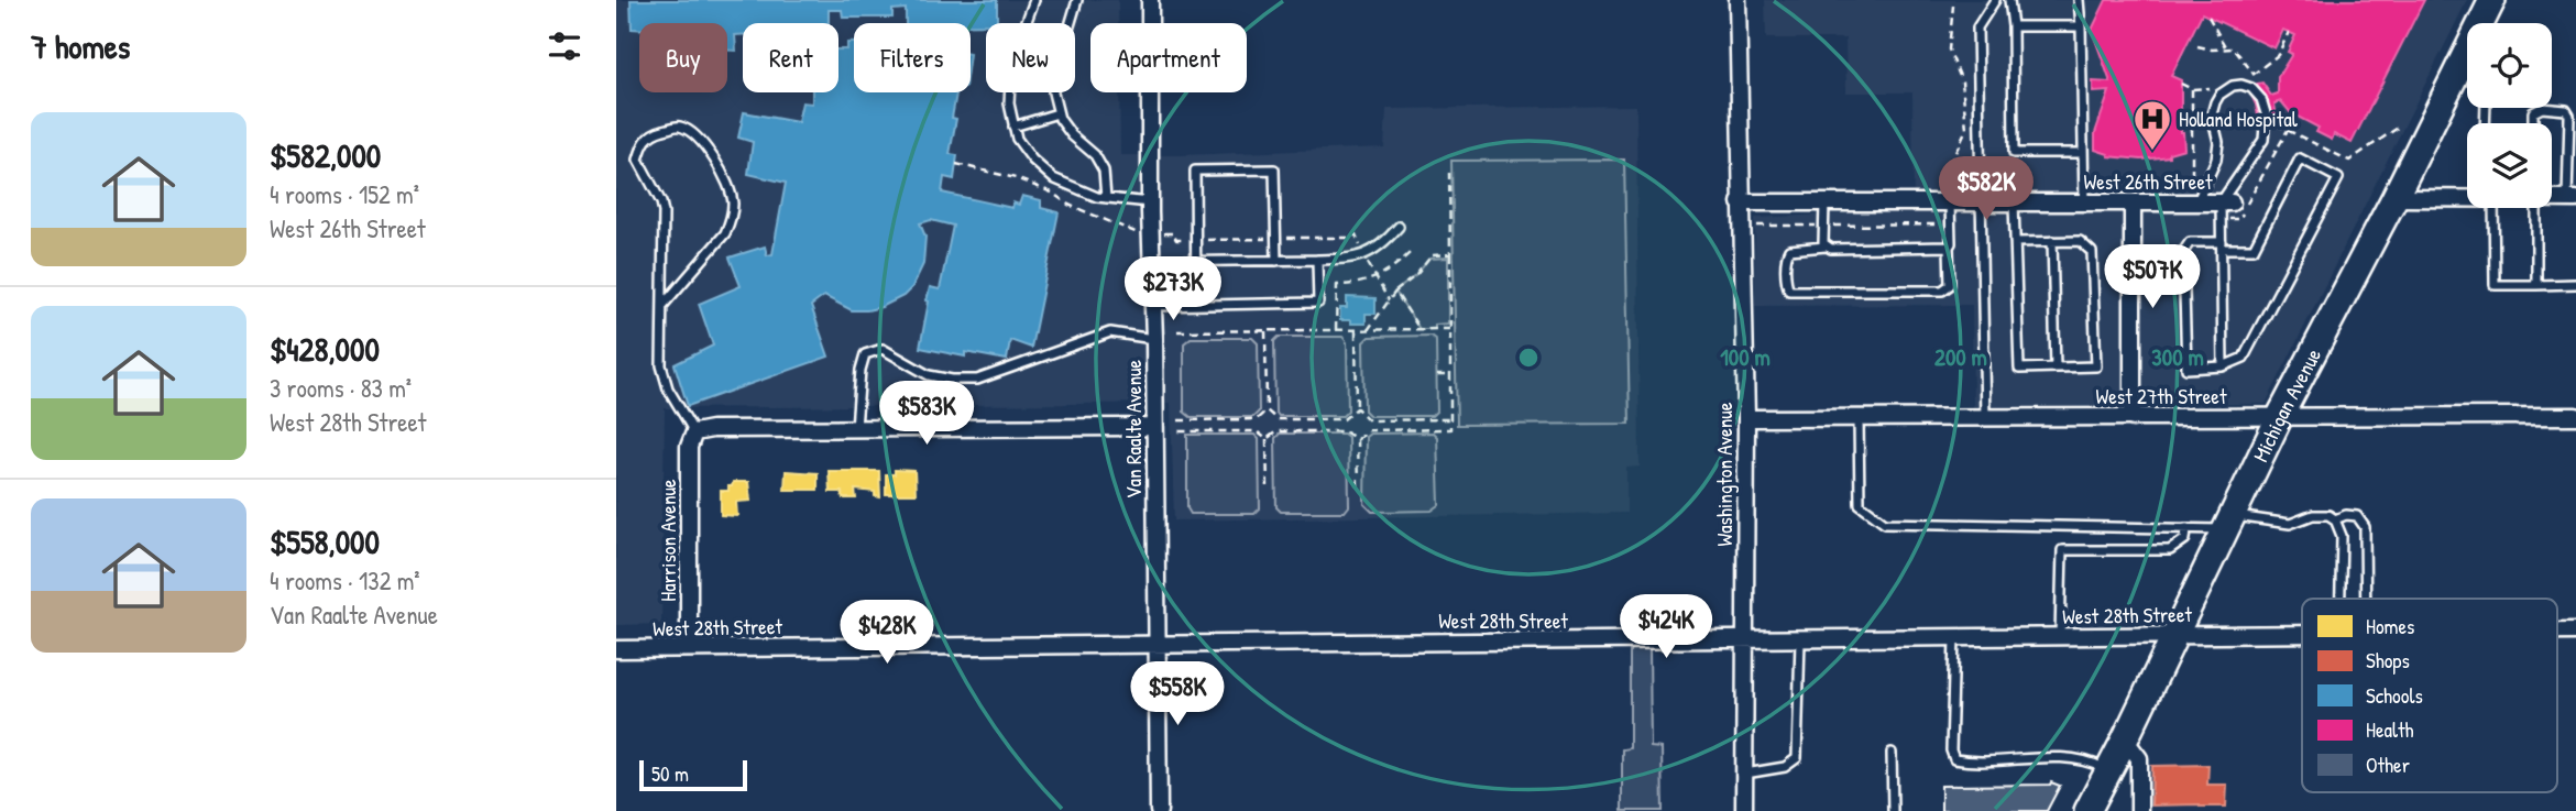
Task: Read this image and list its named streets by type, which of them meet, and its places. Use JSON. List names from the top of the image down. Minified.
{"streets":{"main road":["Michigan Avenue"],"street":["West 26th Street","West 27th Street","Van Raalte Avenue","Washington Avenue","Harrison Avenue","West 28th Street"]},"crossings":[["West 26th Street","Washington Avenue"],["West 27th Street","Michigan Avenue"],["West 27th Street","Washington Avenue"],["Michigan Avenue","West 28th Street"],["Van Raalte Avenue","West 28th Street"],["Washington Avenue","West 28th Street"],["Harrison Avenue","West 28th Street"]],"places":{"hospital":["Holland Hospital"]},"legend":["Homes","Shops","Schools","Health","Other"],"scale_bar":"50 m","page":{"heading":"7 homes","chip":["Buy","Rent","Filters","New","Apartment"],"list":[{"name":"$582,000","note":"4 rooms · 152 m² · West 26th Street"},{"name":"$428,000","note":"3 rooms · 83 m² · West 28th Street"},{"name":"$558,000","note":"4 rooms · 132 m² · Van Raalte Avenue"}],"price":["$582K","$507K","$273K","$583K","$424K","$428K","$558K"],"scale":"50 m"},"rings":["100 m","200 m","300 m"]}
